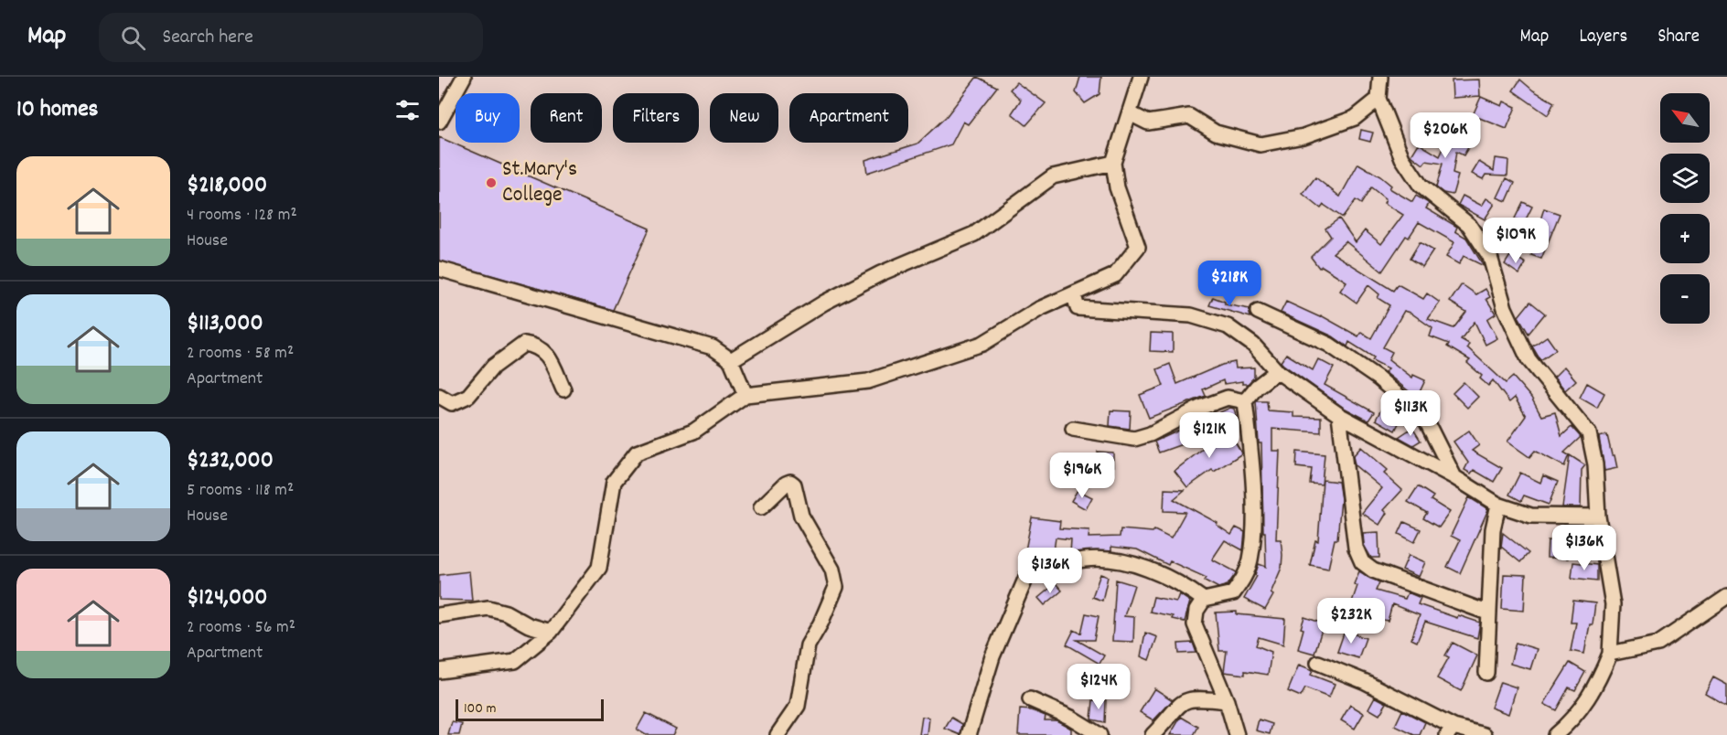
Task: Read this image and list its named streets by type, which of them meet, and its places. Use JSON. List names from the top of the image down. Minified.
{"places":["St.Mary's College"],"scale_bar":"100 m","north":"top left","page":{"header":"Map","search":"Search here","nav":["Map","Layers","Share"],"heading":"10 homes","map_buttons":["+","−"],"chip":["Buy","Rent","Filters","New","Apartment"],"price":["$206K","$109K","$218K","$113K","$121K","$196K","$136K","$136K","$232K","$124K"],"list":[{"name":"$218,000","note":"4 rooms · 128 m² · House"},{"name":"$113,000","note":"2 rooms · 58 m² · Apartment"},{"name":"$232,000","note":"5 rooms · 118 m² · House"},{"name":"$124,000","note":"2 rooms · 56 m² · Apartment"}],"scale":"100 m"}}
